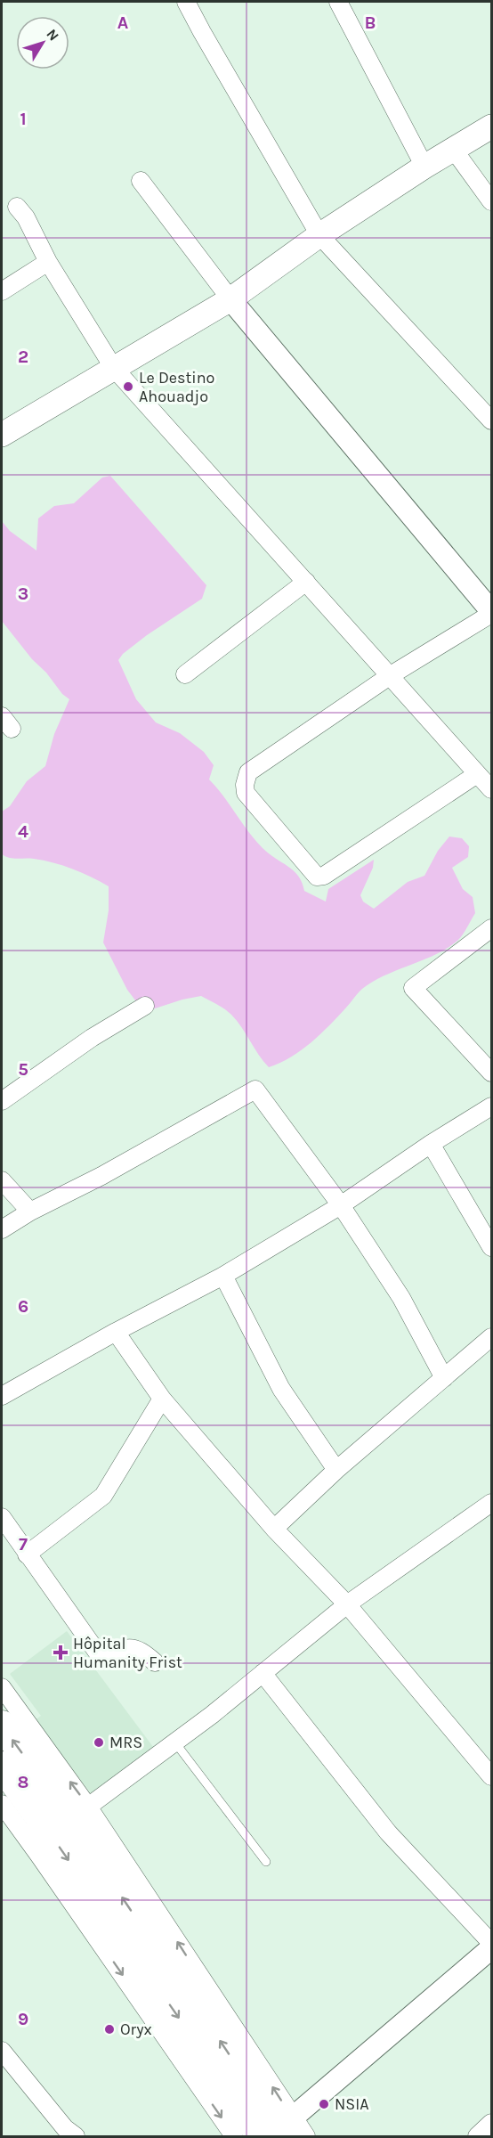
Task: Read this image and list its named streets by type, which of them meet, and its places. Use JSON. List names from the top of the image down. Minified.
{"places":{"other":["Le Destino Ahouadjo","MRS","Oryx","NSIA"],"health":["Hôpital Humanity Frist"]},"north":"top right","grid":{"columns":["A","B"],"rows":["1","2","3","4","5","6","7","8","9"]}}
